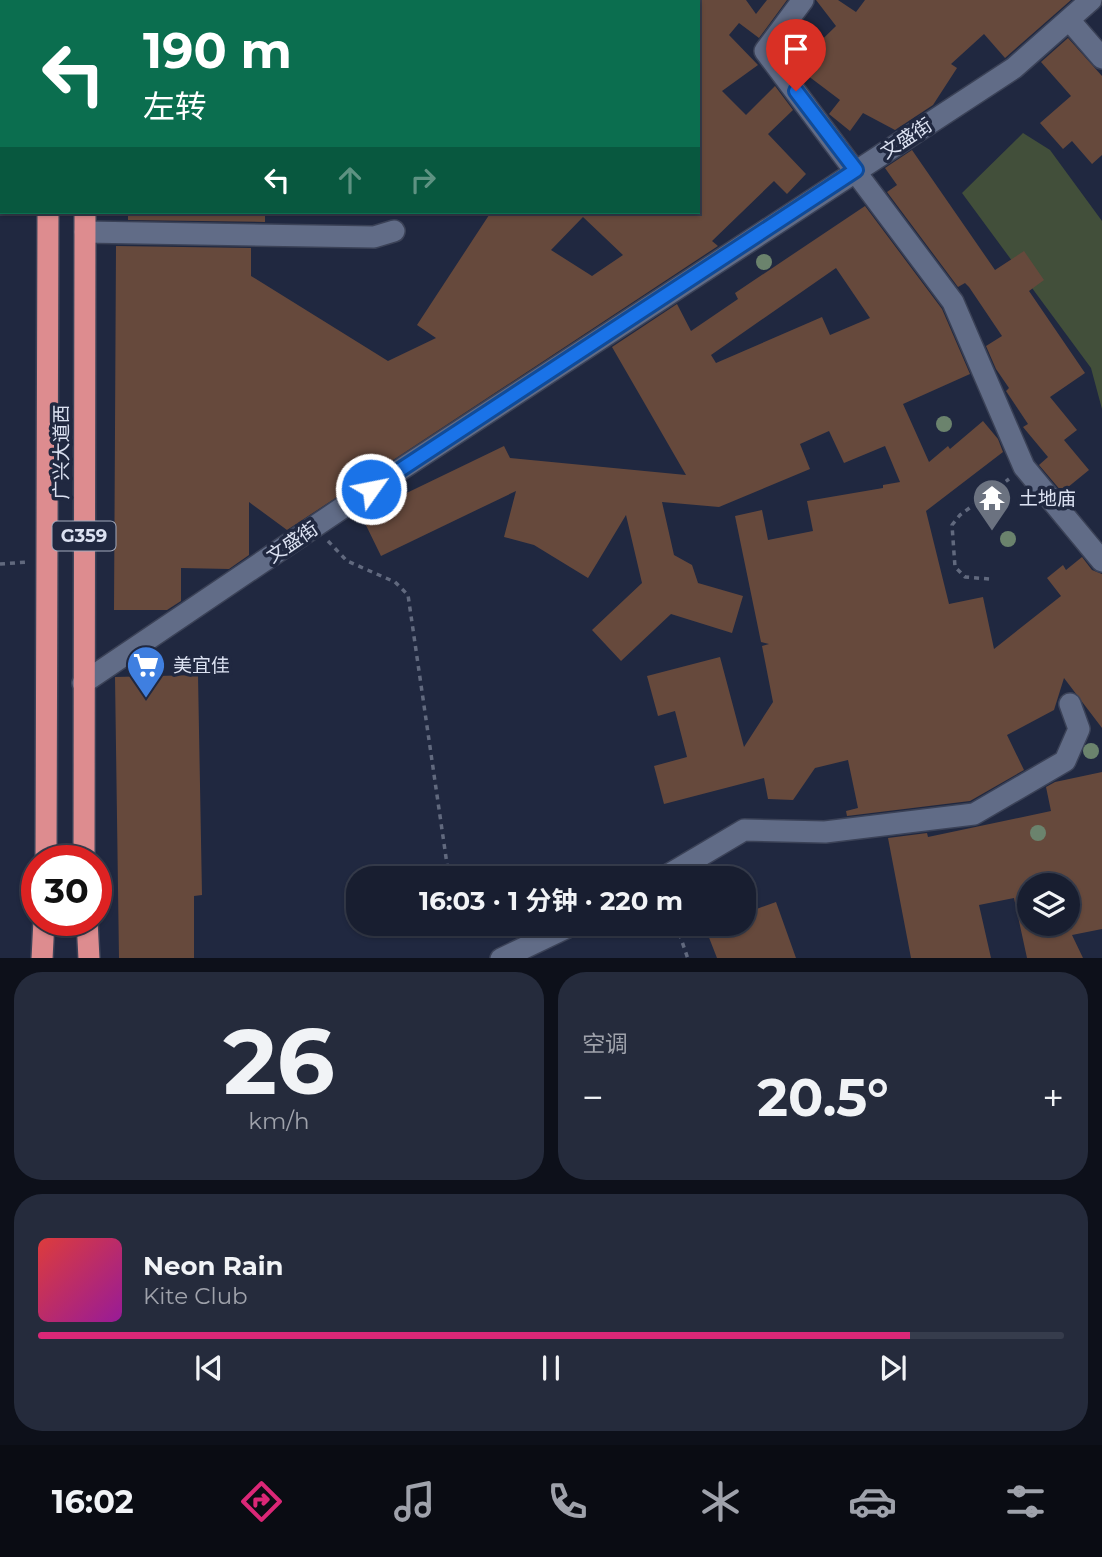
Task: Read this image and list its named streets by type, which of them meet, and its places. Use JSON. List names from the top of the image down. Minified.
{"streets":{"highway":["广兴大道西","G359"],"street":["文盛街"]},"crossings":[["文盛街","广兴大道西"]],"places":{"temple":["土地庙"],"supermarket":["美宜佳"]},"page":{"turn":["190 m","左转"],"limit":"30","trip":"16:03 · 1 分钟 · 220 m","tile":[["26","km/h"],"空调"],"heat":["−","20.5°","+"],"song":["Neon Rain","Kite Club"],"tabs":"16:02"}}
